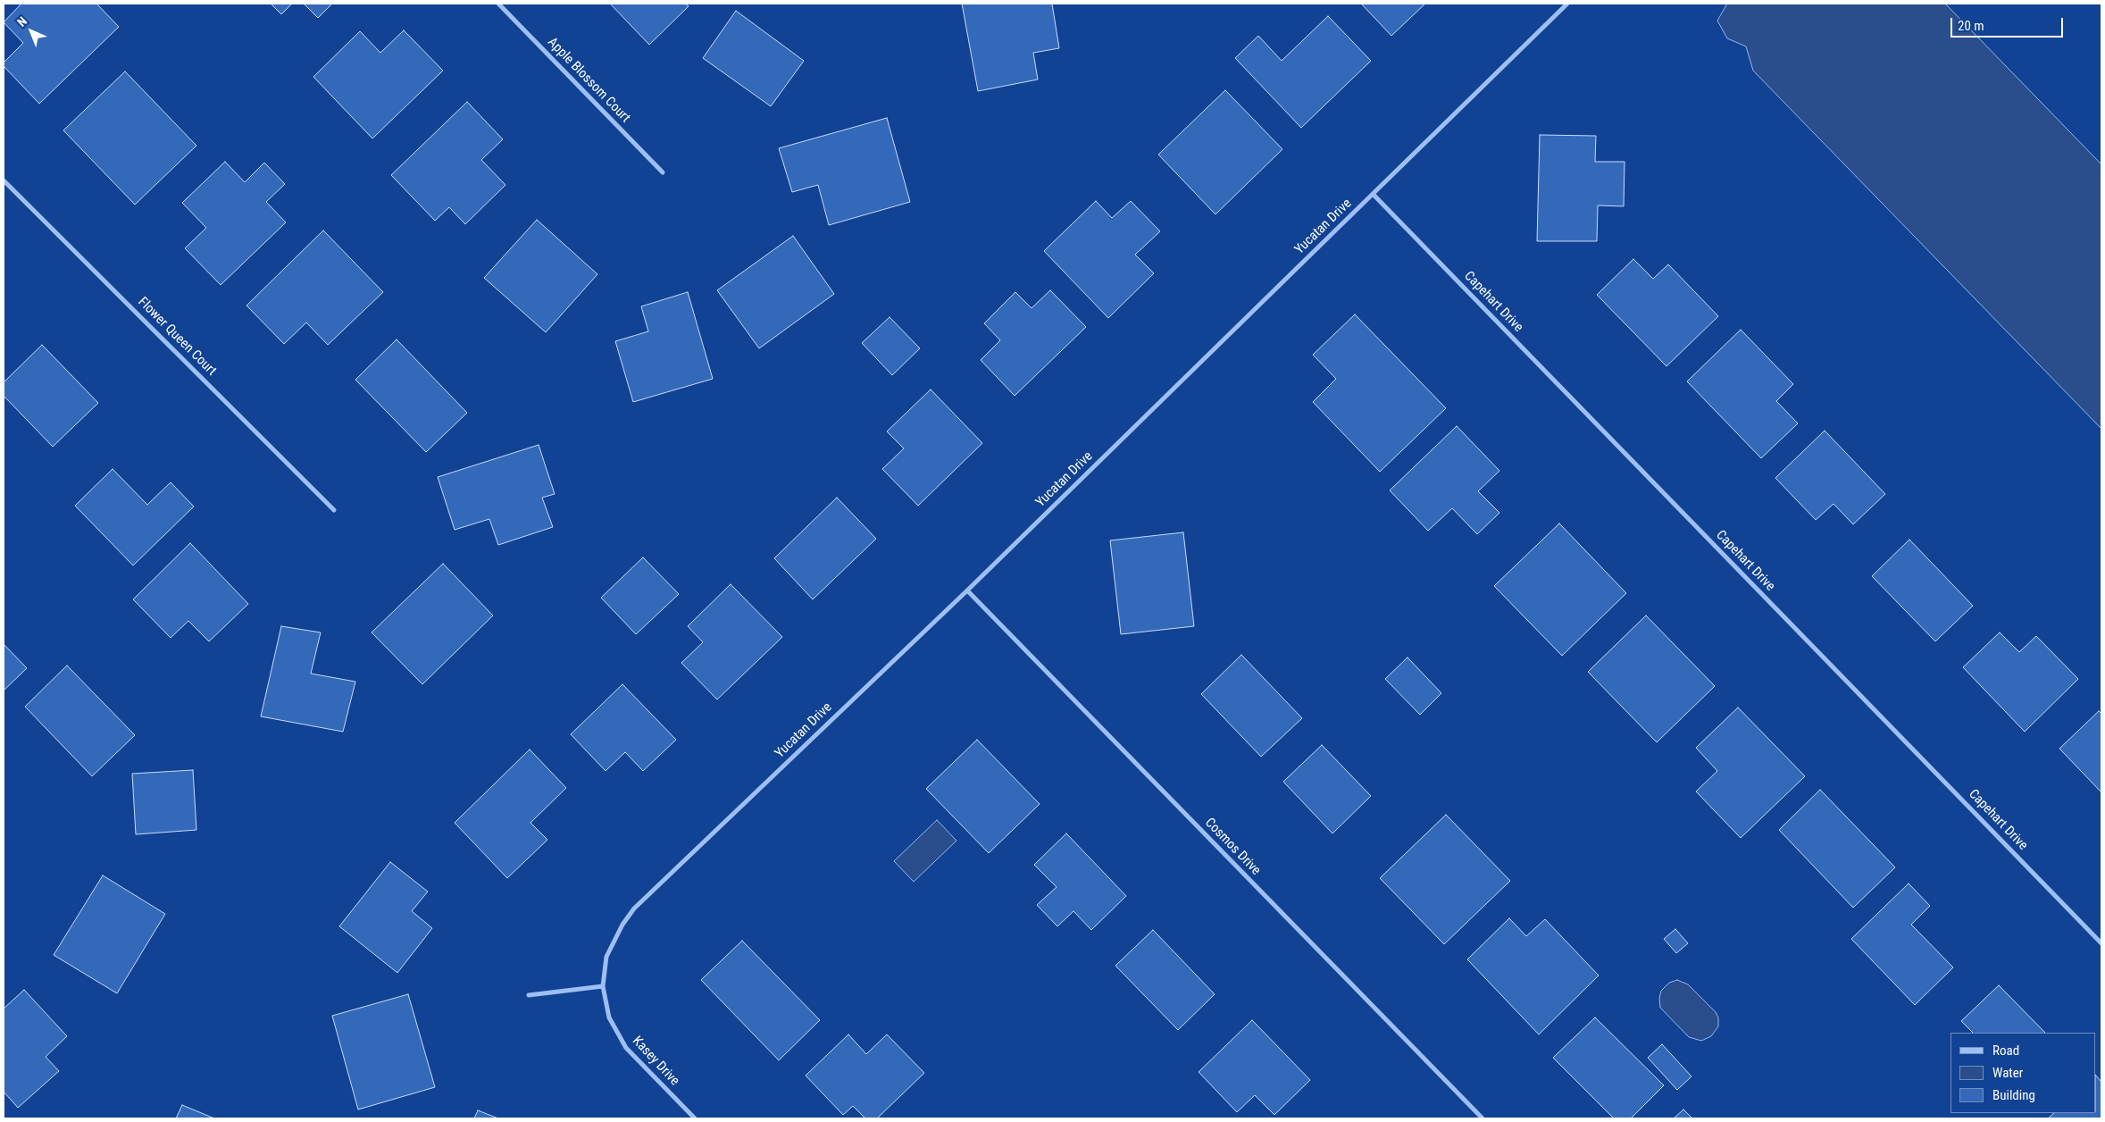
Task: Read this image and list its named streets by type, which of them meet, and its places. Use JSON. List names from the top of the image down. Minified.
{"streets":{"street":["Apple Blossom Court","Yucatan Drive","Capehart Drive","Flower Queen Court","Cosmos Drive","Kasey Drive"]},"crossings":[["Yucatan Drive","Capehart Drive"],["Yucatan Drive","Cosmos Drive"],["Yucatan Drive","Kasey Drive"]],"legend":["Road","Water","Building"],"scale_bar":"20 m","north":"top left"}
